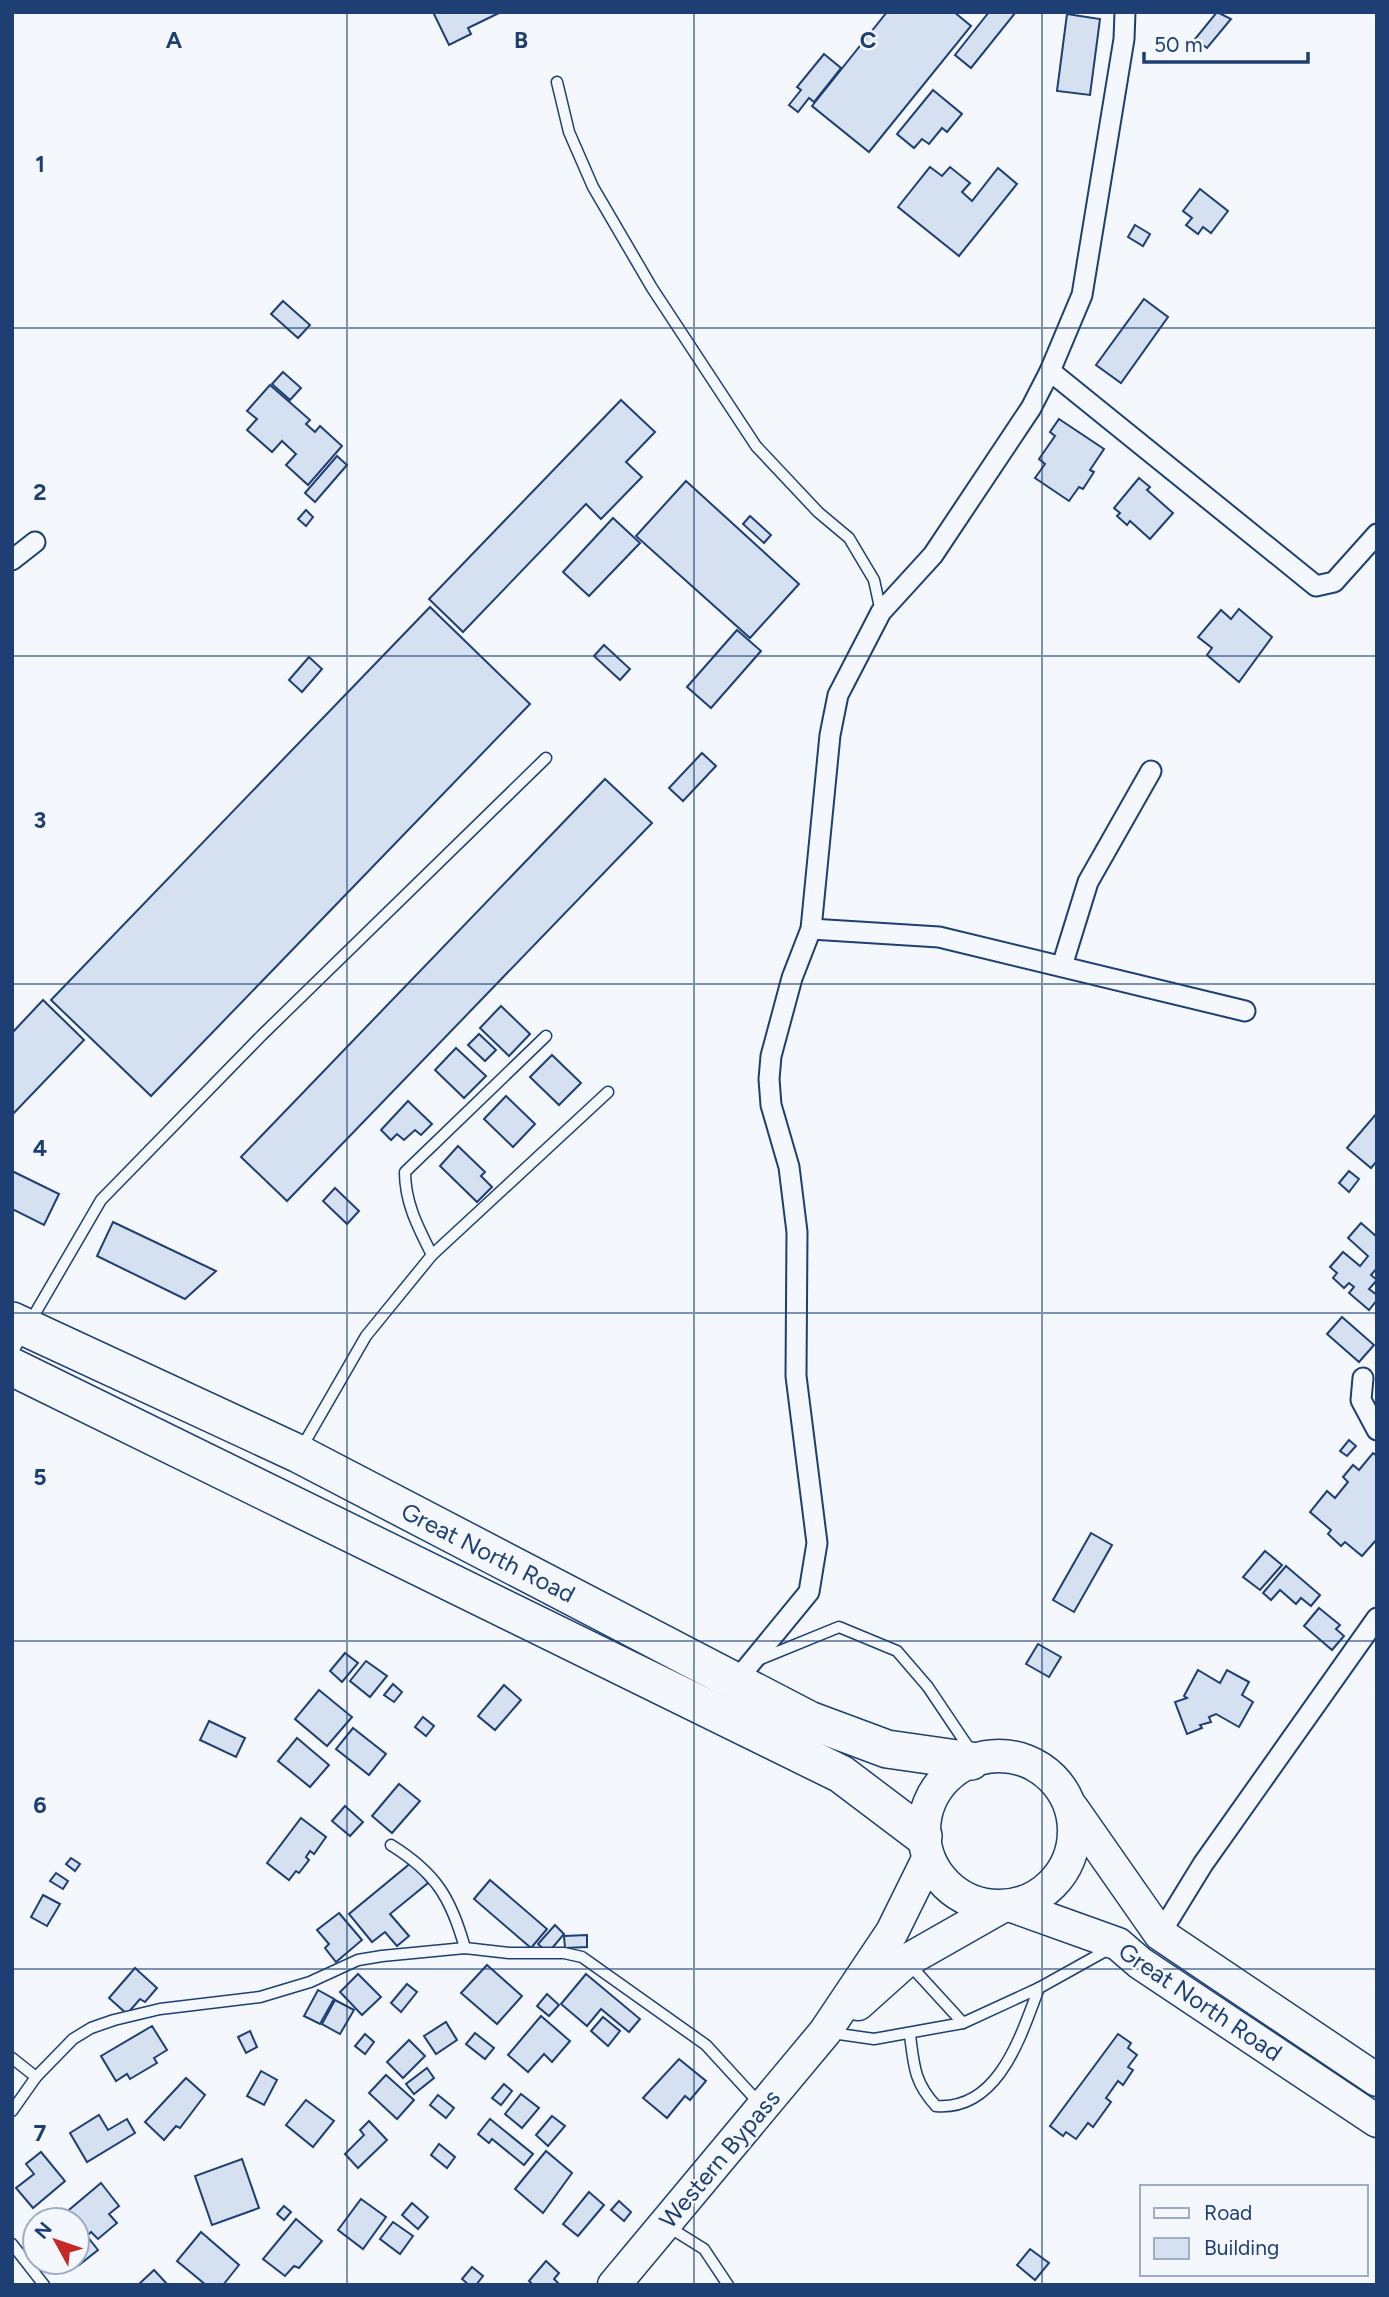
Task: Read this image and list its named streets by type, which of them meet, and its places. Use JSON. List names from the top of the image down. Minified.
{"streets":{"highway":["Great North Road"],"main road":["Western Bypass"]},"crossings":[["Great North Road","Western Bypass"]],"legend":["Road","Building"],"scale_bar":"50 m","north":"top left","grid":{"columns":["A","B","C"],"rows":["1","2","3","4","5","6","7"]}}
